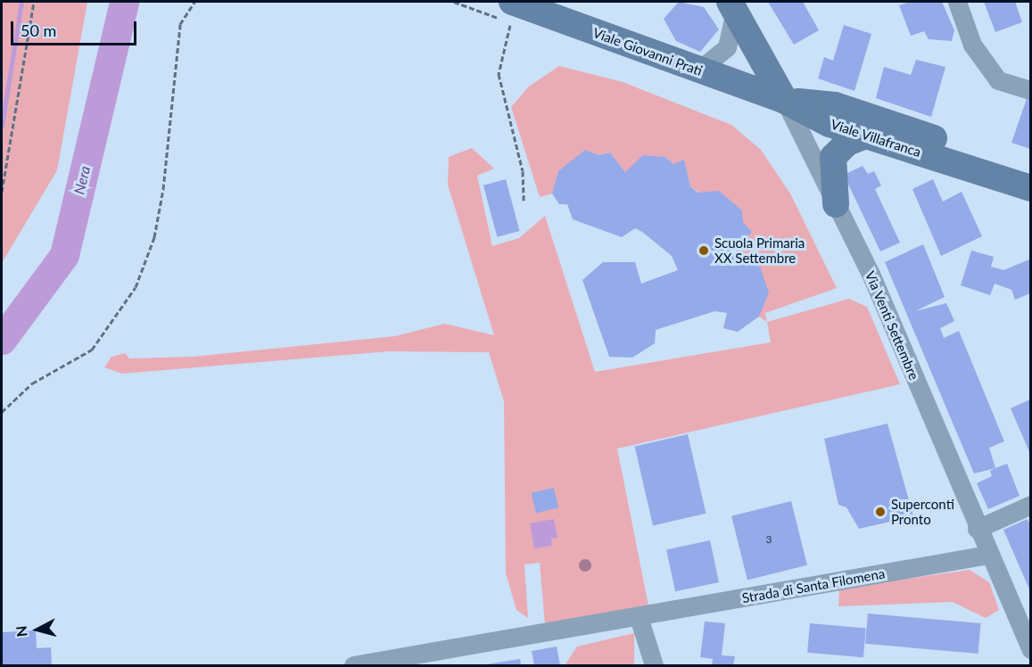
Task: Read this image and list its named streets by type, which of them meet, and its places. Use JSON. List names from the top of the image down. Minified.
{"streets":{"main road":["Viale Giovanni Prati","Viale Villafranca","Via Venti Settembre"],"street":["Strada di Santa Filomena"]},"crossings":[["Viale Giovanni Prati","Viale Villafranca"],["Viale Giovanni Prati","Via Venti Settembre"],["Viale Villafranca","Via Venti Settembre"],["Via Venti Settembre","Strada di Santa Filomena"]],"water":["Nera"],"places":["Scuola Primaria XX Settembre","Superconti Pronto"],"house_numbers":["3"],"scale_bar":"50 m","north":"left"}
